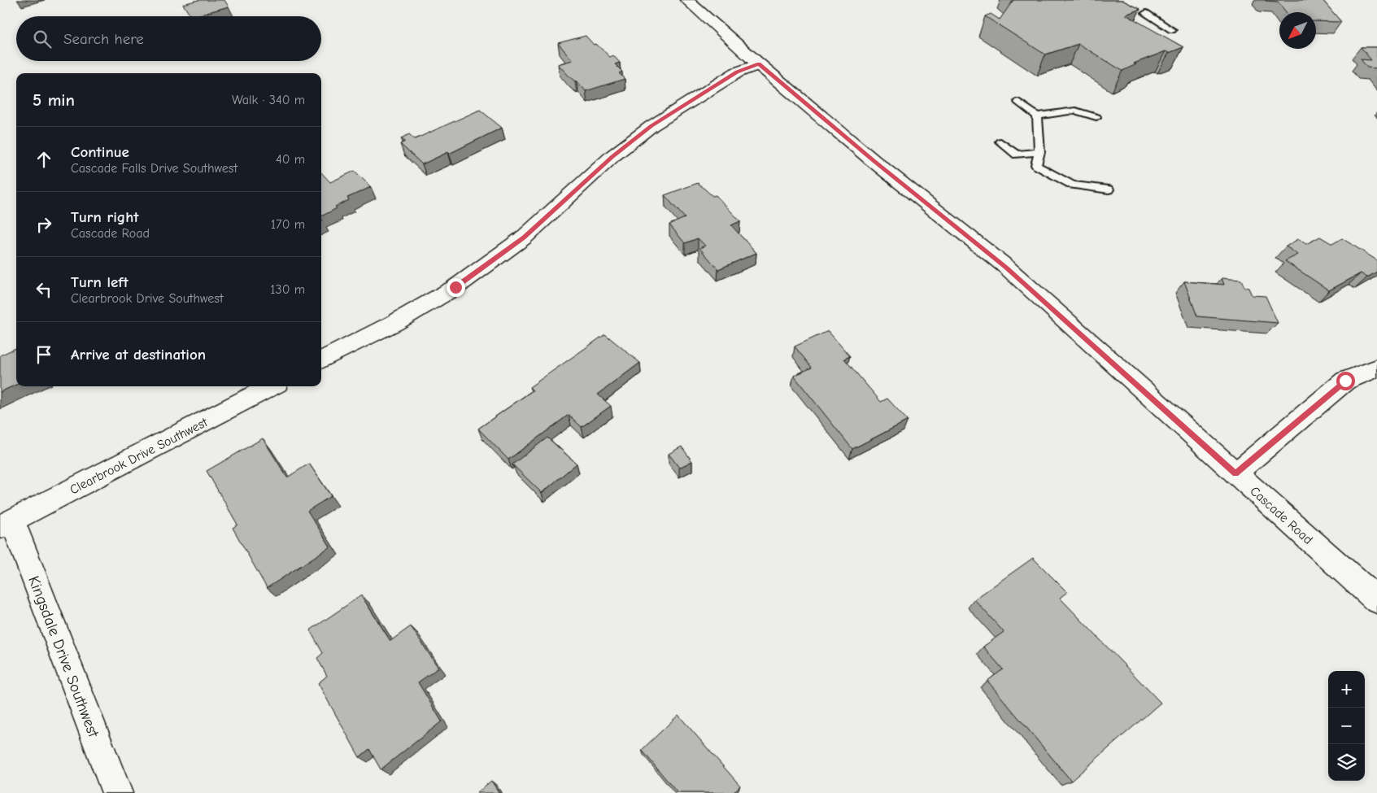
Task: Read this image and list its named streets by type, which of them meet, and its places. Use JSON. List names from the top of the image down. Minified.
{"streets":{"street":["Clearbrook Drive Southwest","Cascade Road","Kingsdale Drive Southwest"]},"crossings":[["Clearbrook Drive Southwest","Kingsdale Drive Southwest"]],"north":"bottom left","page":{"search":"Search here","heading":["5 min","Walk · 340 m"],"list":[["Continue","Cascade Falls Drive Southwest","40 m"],["Turn right","Cascade Road","170 m"],["Turn left","Clearbrook Drive Southwest","130 m"],"Arrive at destination"],"map_buttons":["+","−"]}}
